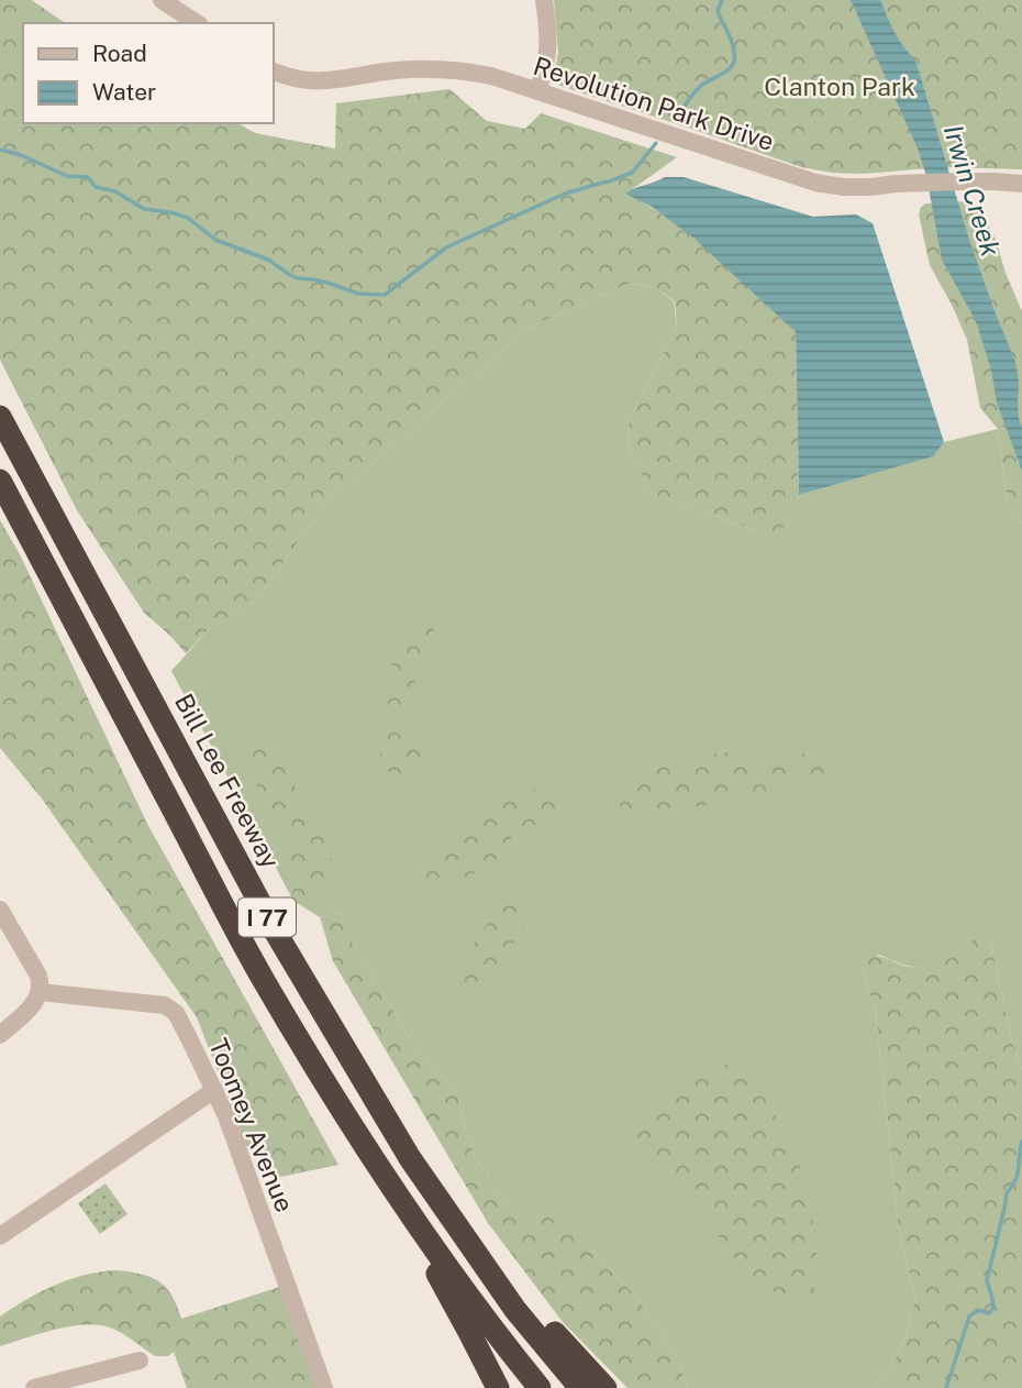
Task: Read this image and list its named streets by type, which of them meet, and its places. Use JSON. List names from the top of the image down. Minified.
{"streets":{"highway":["Bill Lee Freeway","I 77"],"street":["Revolution Park Drive","Toomey Avenue"]},"water":["Irwin Creek"],"parks":["Clanton Park"],"legend":["Road","Water"]}
